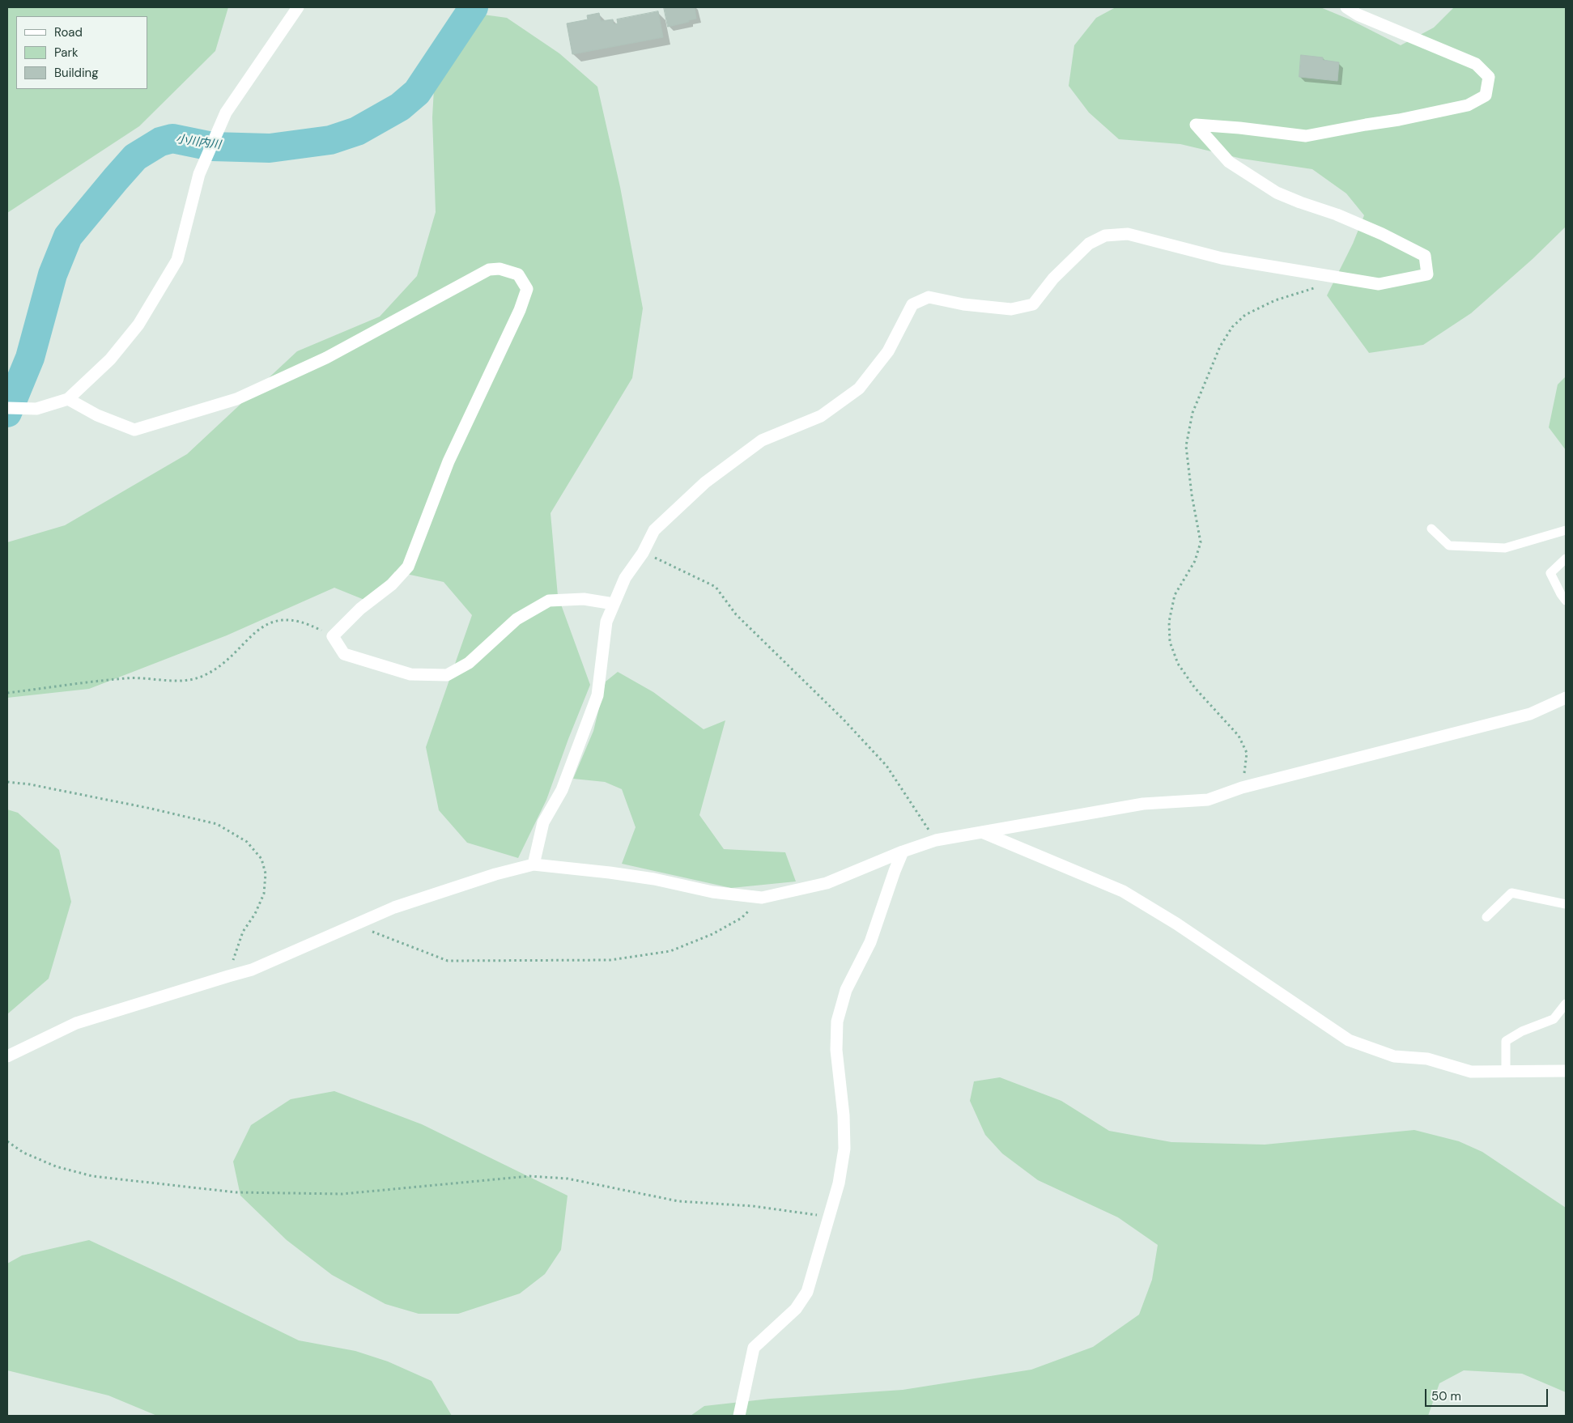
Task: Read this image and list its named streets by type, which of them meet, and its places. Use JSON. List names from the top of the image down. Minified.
{"water":["小川内川"],"legend":["Road","Park","Building"],"scale_bar":"50 m"}
